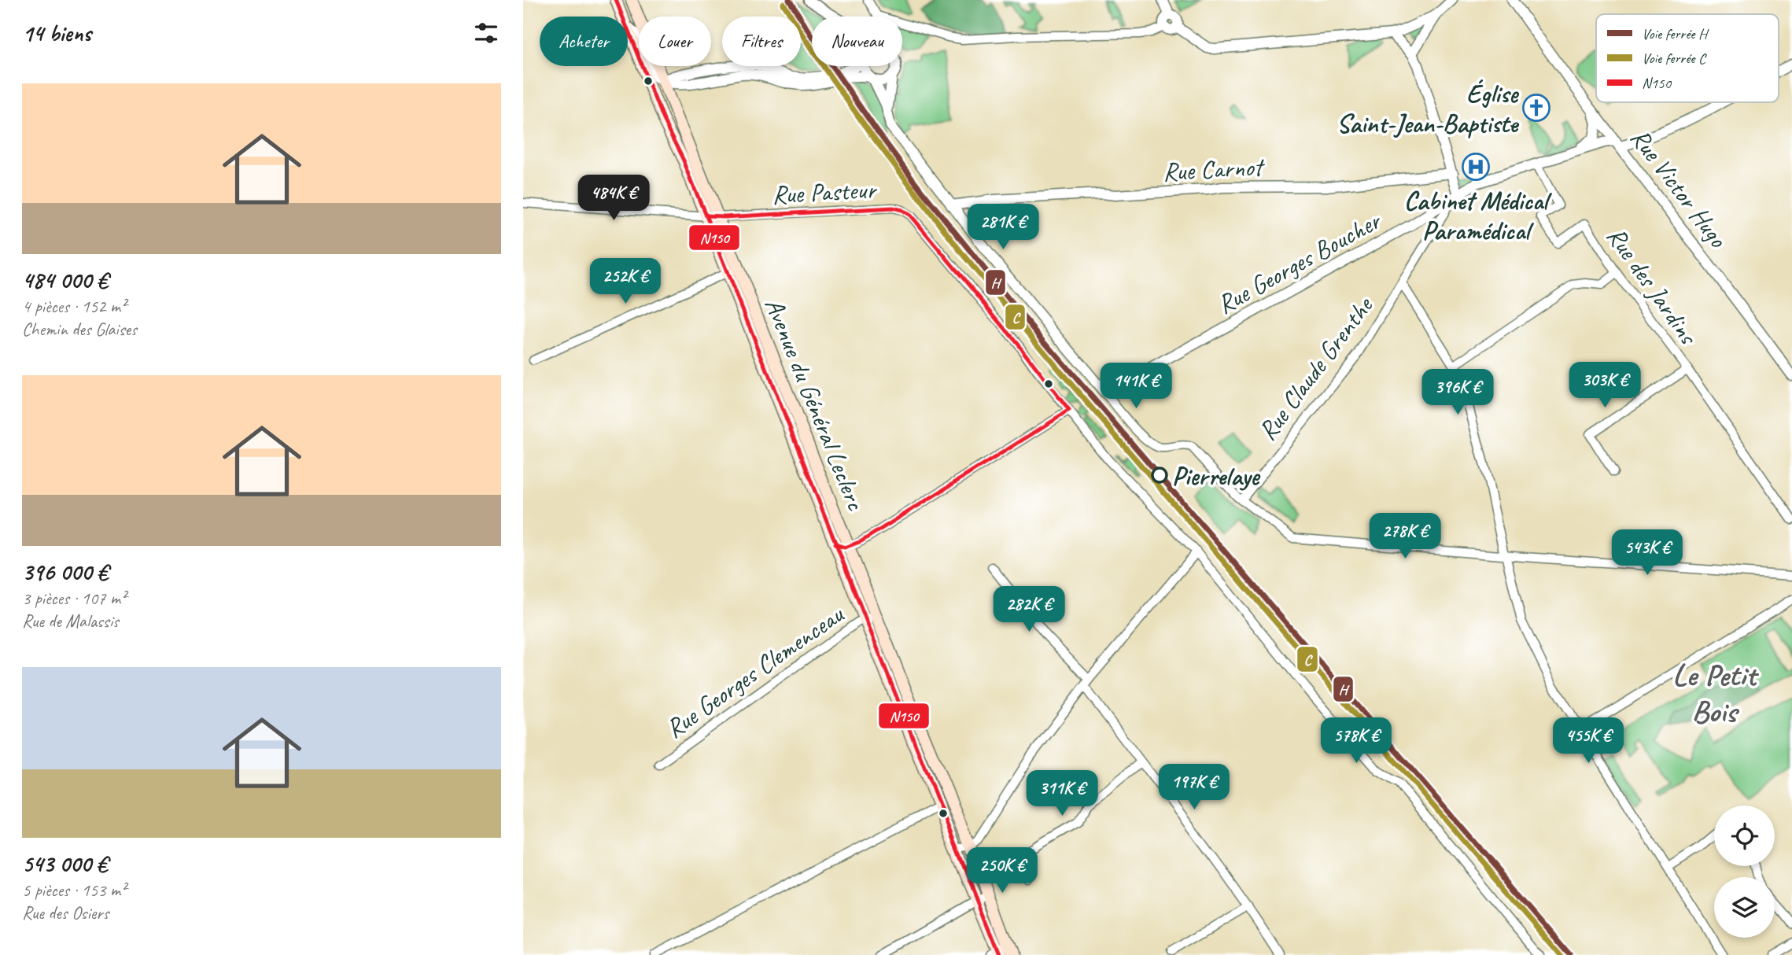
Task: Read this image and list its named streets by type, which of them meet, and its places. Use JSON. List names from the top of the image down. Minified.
{"streets":{"main road":["Avenue du Général Leclerc"],"street":["Rue Carnot","Rue Victor Hugo","Rue Pasteur","Rue Georges Boucher","Rue des Jardins","Rue Claude Grenthe","Rue Georges Clemenceau"]},"crossings":[["Rue Victor Hugo","Rue Georges Boucher"],["Rue Pasteur","Avenue du Général Leclerc"],["Rue Georges Boucher","Rue des Jardins"],["Rue Georges Boucher","Rue Claude Grenthe"],["Avenue du Général Leclerc","Rue Georges Clemenceau"]],"districts":["Le Petit Bois"],"places":{"church":["Église Saint-Jean-Baptiste"],"hospital":["Cabinet Médical Paramédical"],"other":["Pierrelaye"]},"lines":["rail line H","transit line N150","rail line C"],"legend":["Voie ferrée H","Voie ferrée C","N150"],"page":{"heading":"14 biens","chip":["Acheter","Louer","Filtres","Nouveau"],"list":[{"name":"484 000 €","note":"4 pièces · 152 m² · Chemin des Glaises"},{"name":"396 000 €","note":"3 pièces · 107 m² · Rue de Malassis"},{"name":"543 000 €","note":"5 pièces · 153 m² · Rue des Osiers"}],"price":["484K €","281K €","252K €","303K €","141K €","396K €","278K €","543K €","282K €","578K €","455K €","197K €","311K €","250K €"]}}
